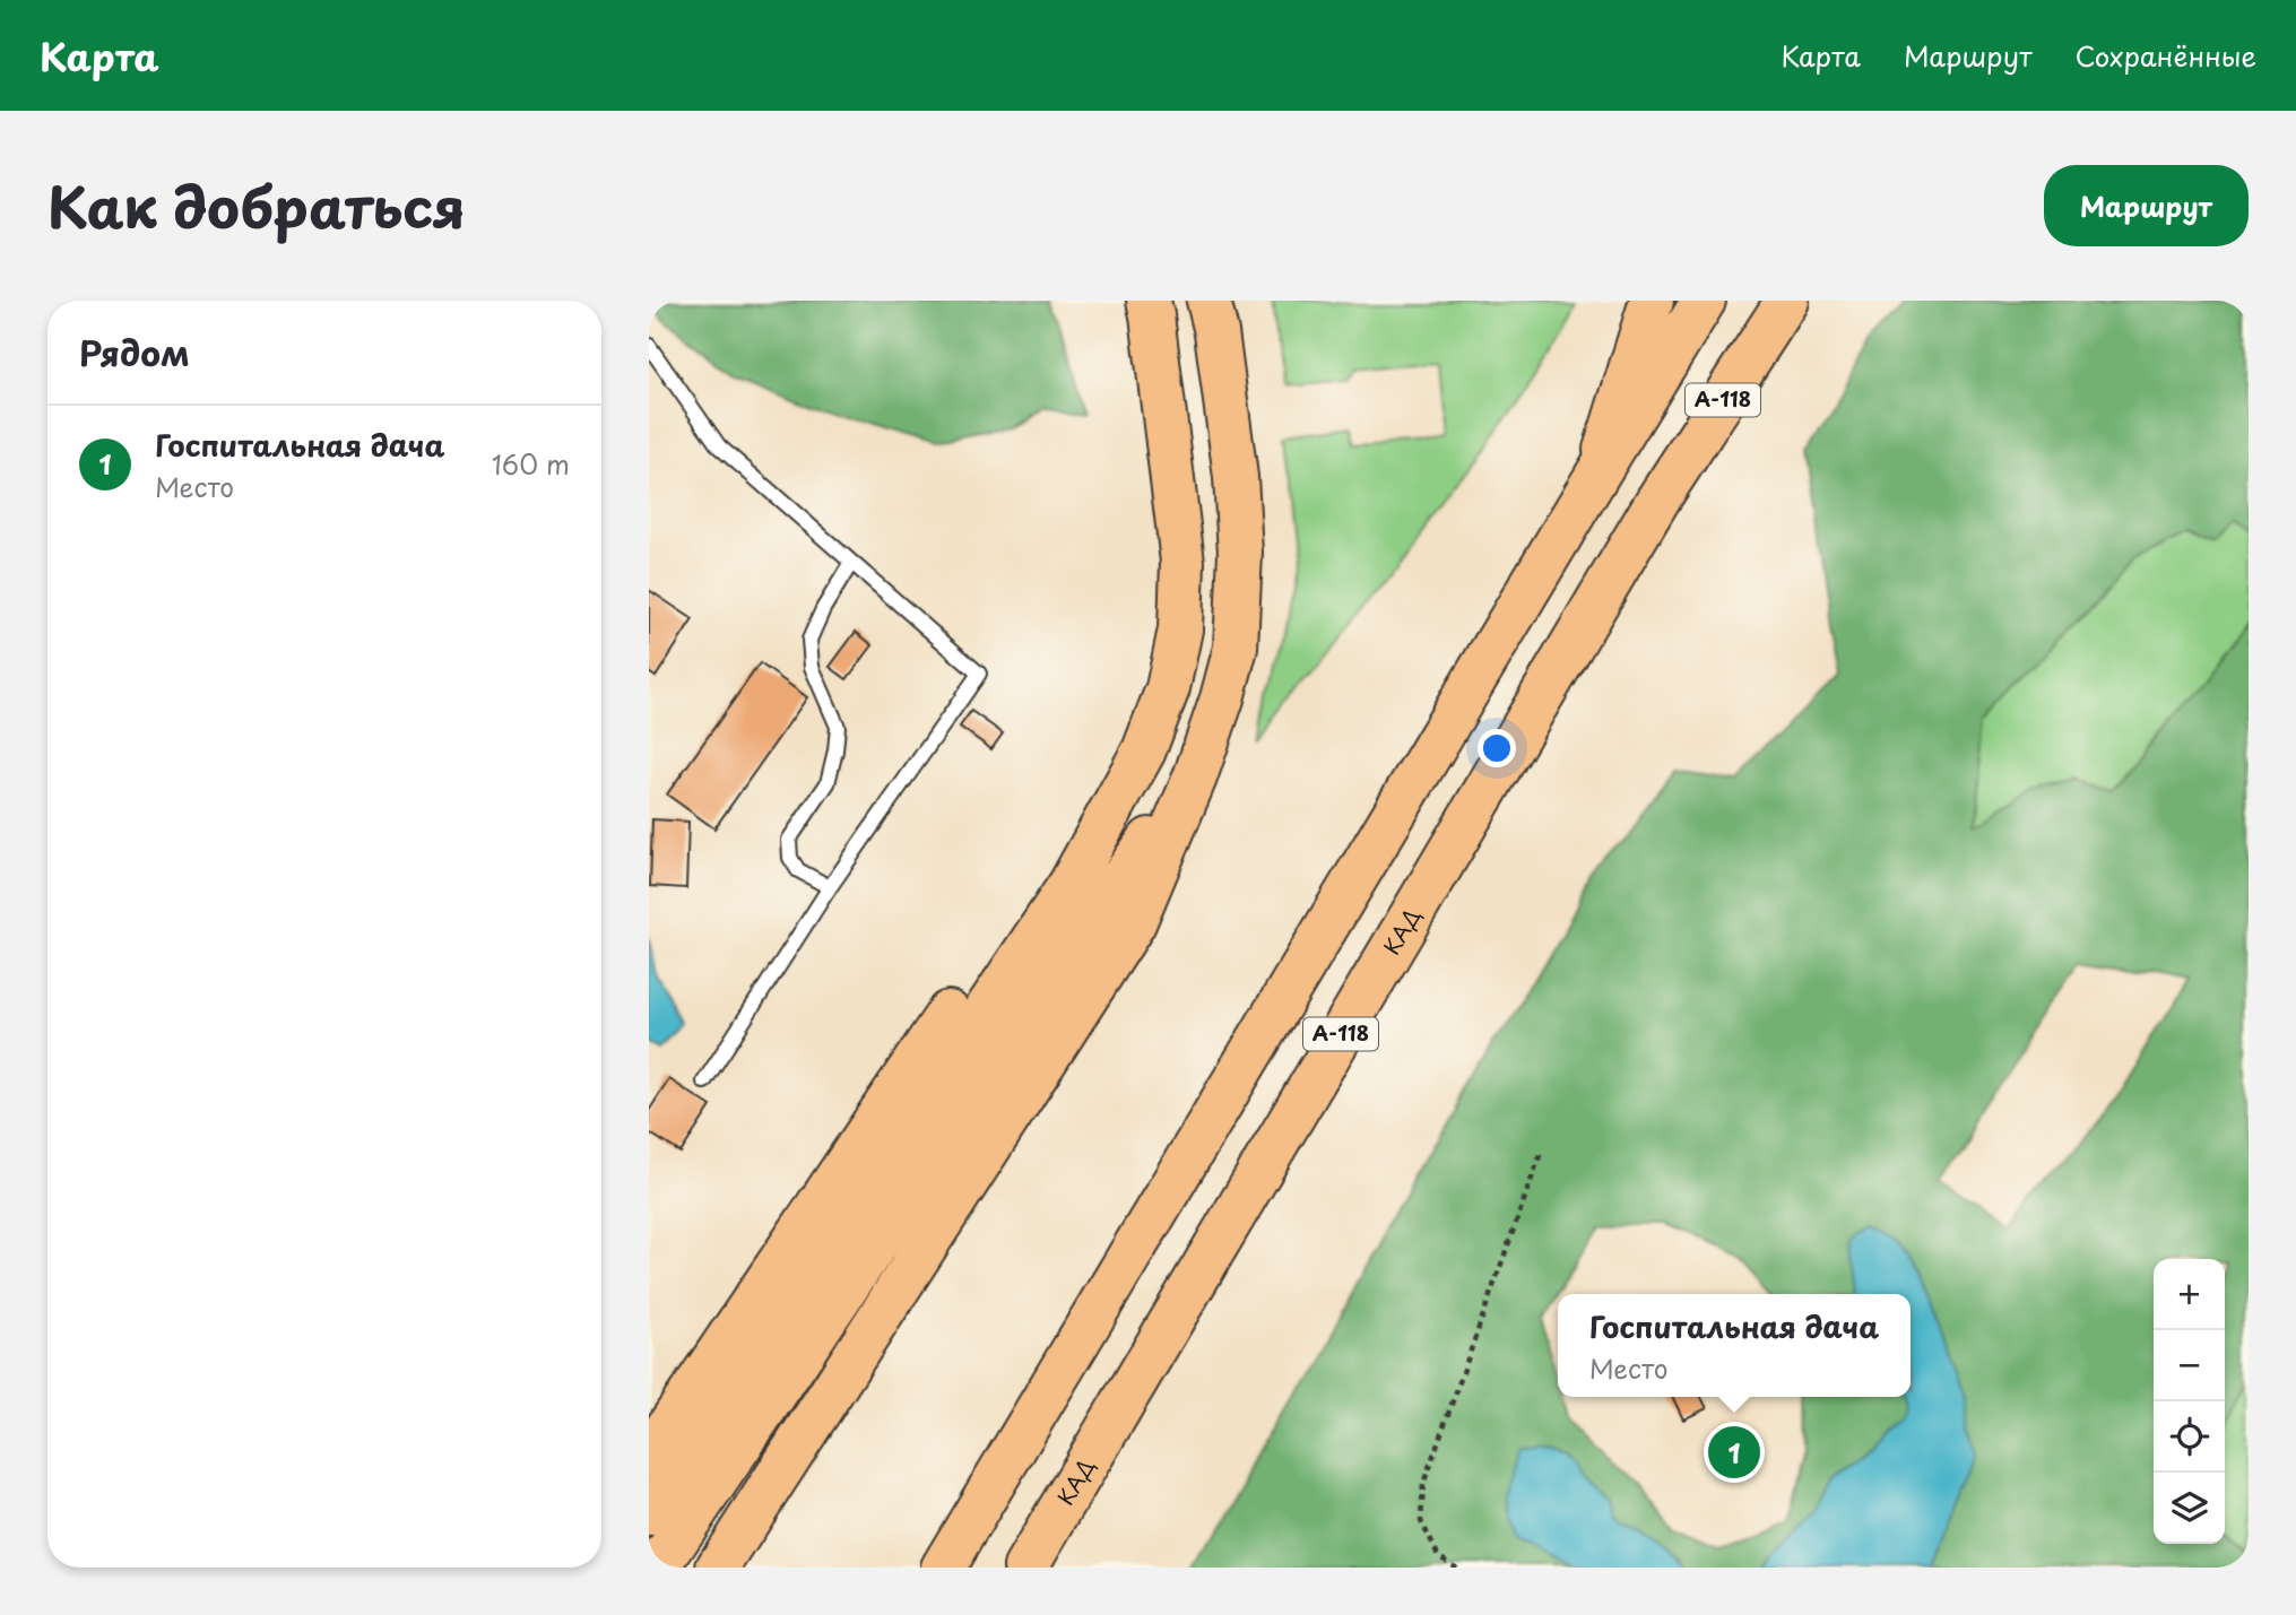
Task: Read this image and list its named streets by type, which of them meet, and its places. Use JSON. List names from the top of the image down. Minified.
{"streets":{"main road":["А-118","КАД"]},"page":{"header":"Карта","nav":["Карта","Маршрут","Сохранённые"],"title":"Как добраться","buttons":"Маршрут","heading":"Рядом","list":[{"mark":"1","name":"Госпитальная дача","note":"Место","value":"160 m"}],"map_buttons":["+","−"],"popup":["Госпитальная дача","Место"],"pins":"1"}}
